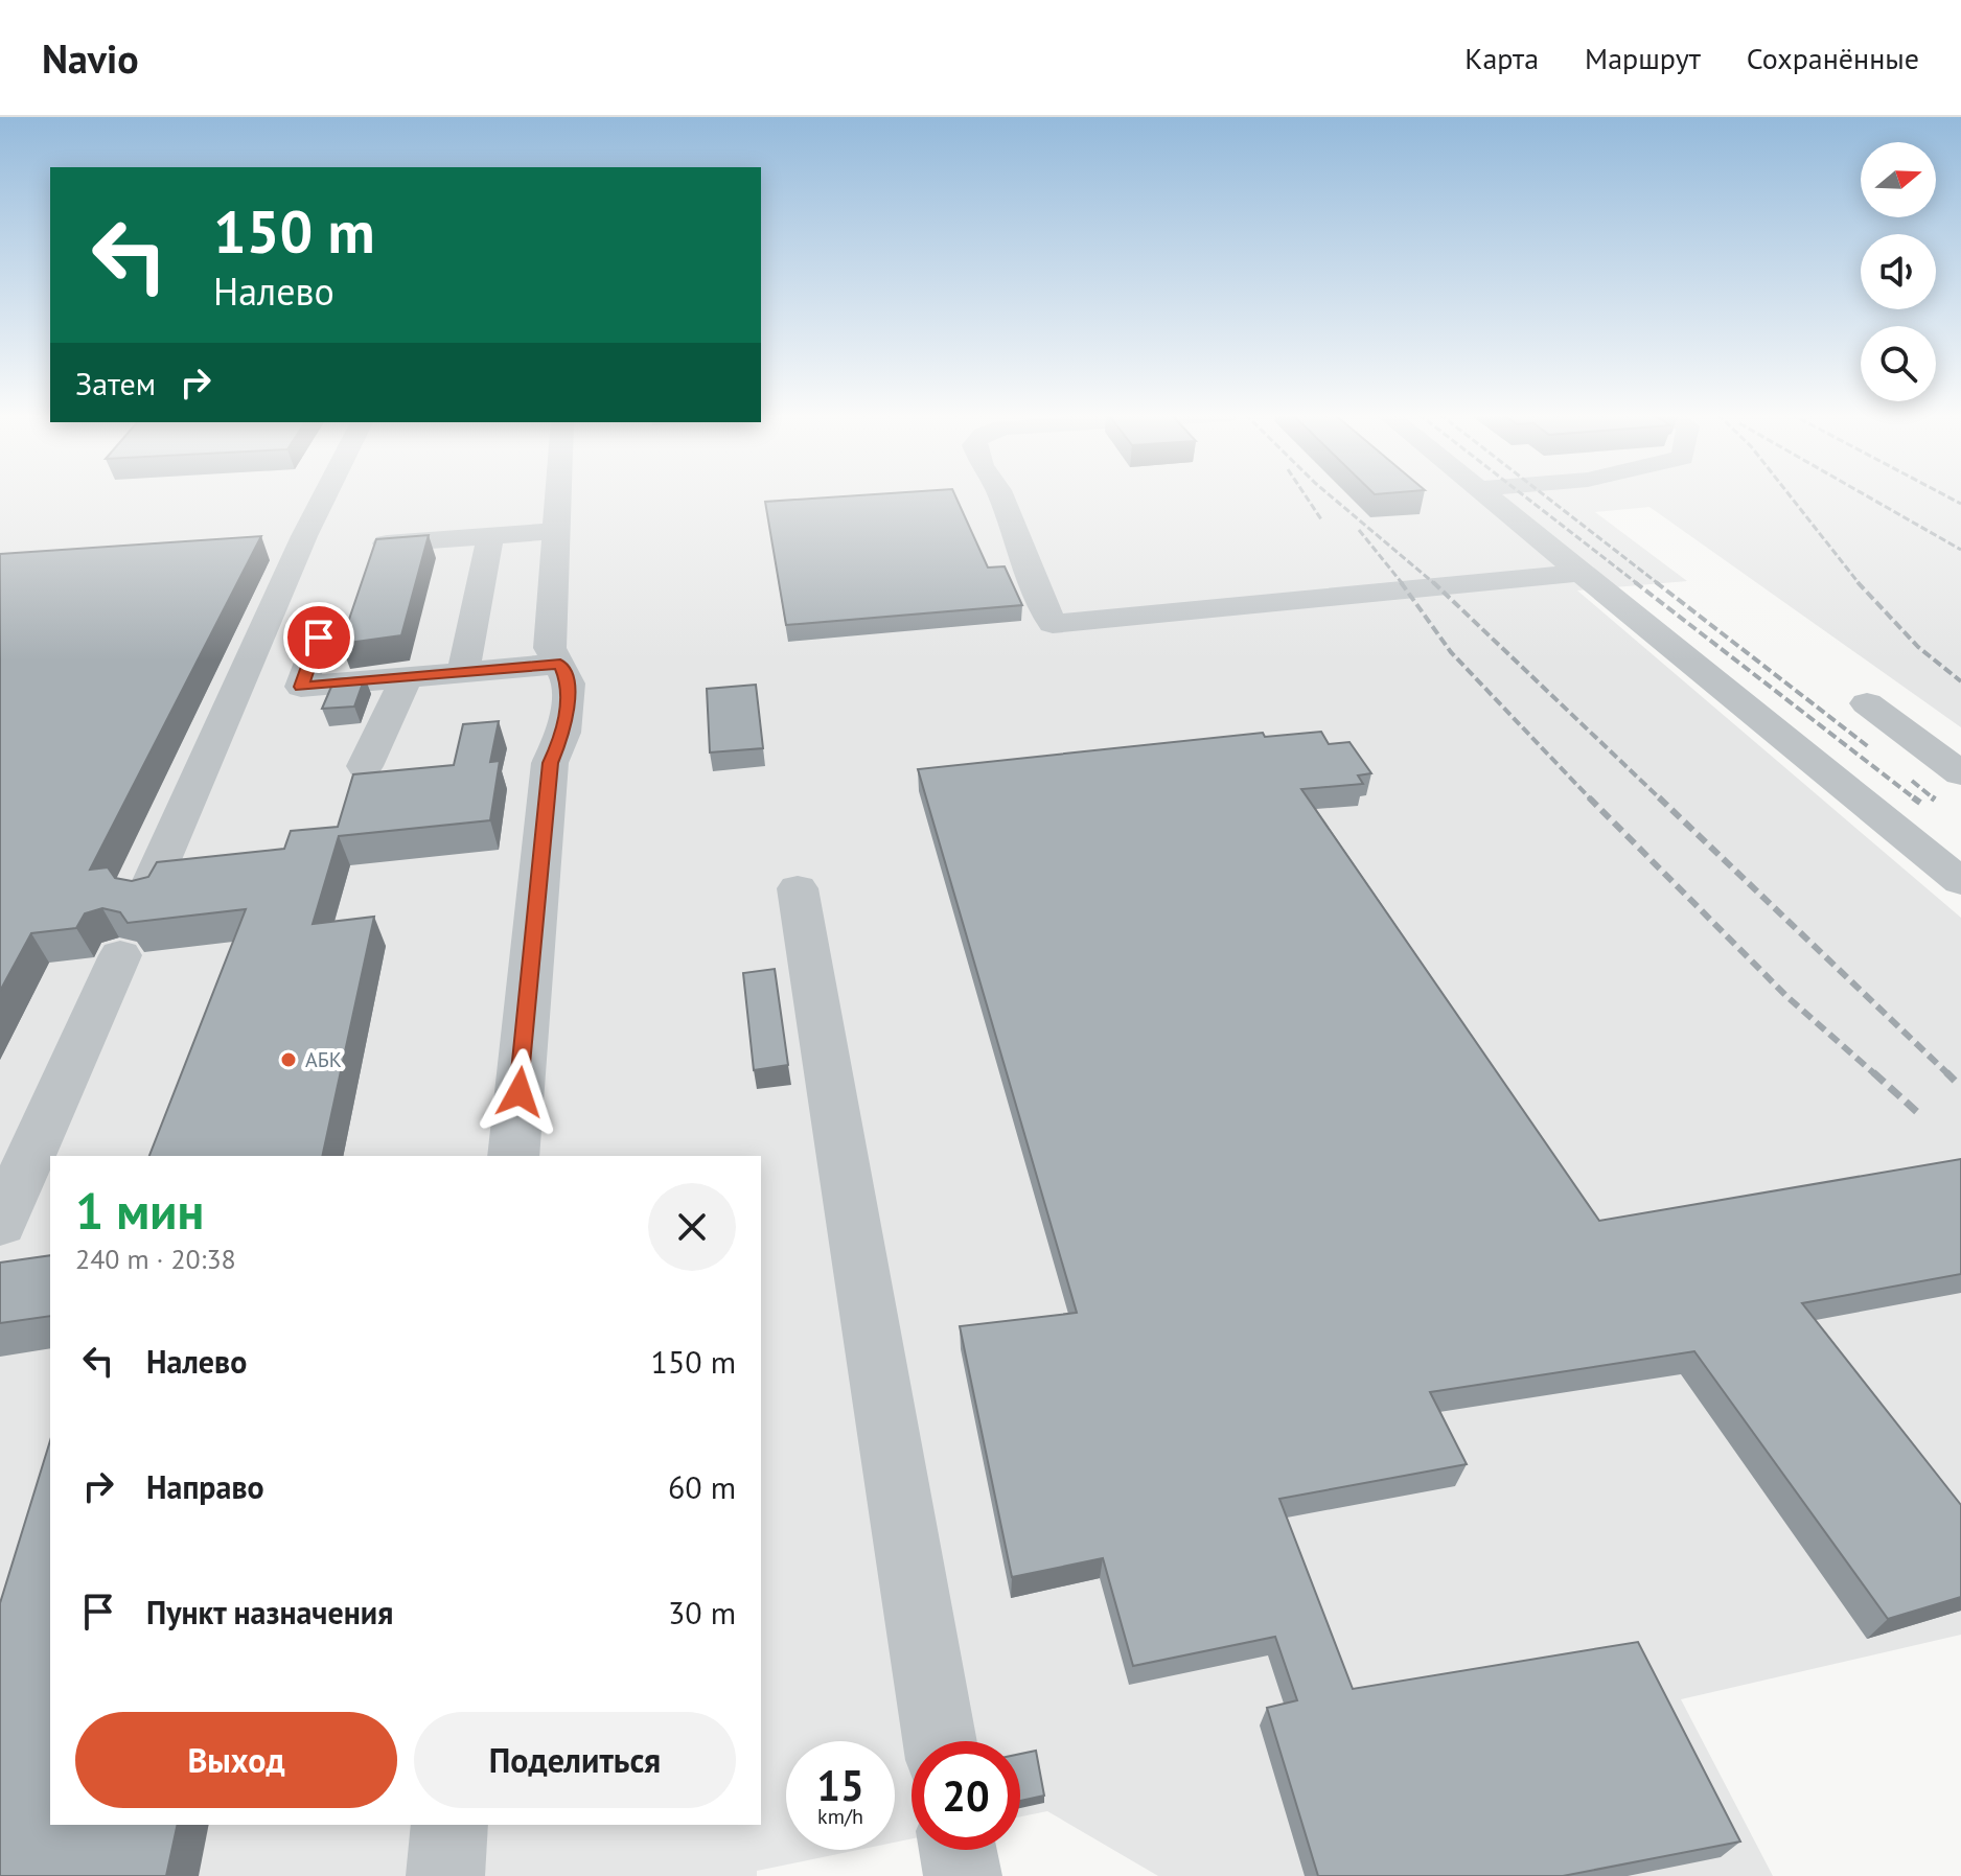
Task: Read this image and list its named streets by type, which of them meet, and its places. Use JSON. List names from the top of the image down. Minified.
{"places":["АБК"],"north":"right","page":{"header":"Navio","nav":["Карта","Маршрут","Сохранённые"],"turn":["150 m","Налево"],"then":"Затем","heading":["1 мин","240 m · 20:38"],"list":[{"name":"Налево","value":"150 m"},{"name":"Направо","value":"60 m"},{"name":"Пункт назначения","value":"30 m"}],"buttons":["Выход","Поделиться"],"speed":"15 km/h","limit":"20"}}
